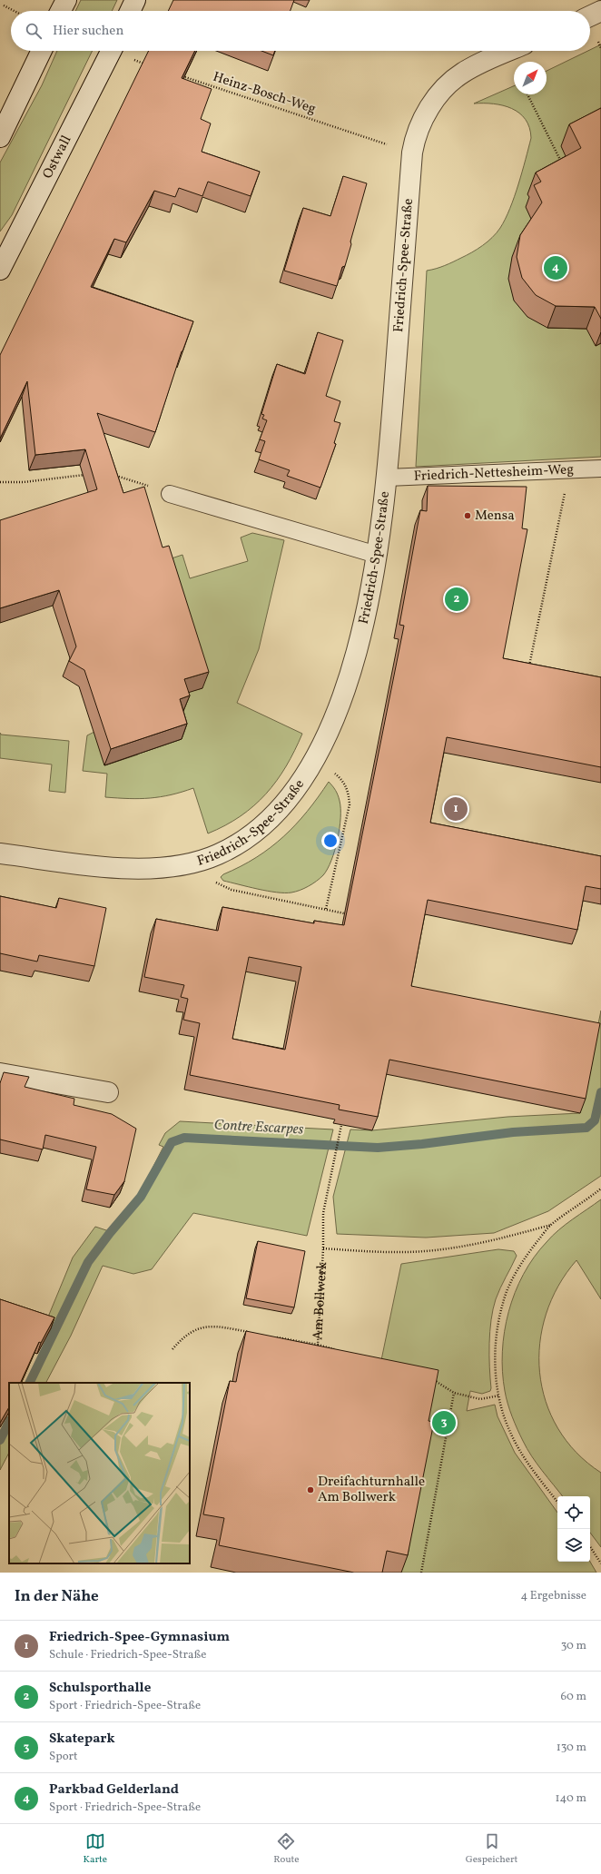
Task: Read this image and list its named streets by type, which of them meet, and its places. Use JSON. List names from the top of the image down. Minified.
{"streets":{"street":["Ostwall","Friedrich-Spee-Straße"],"lane":["Friedrich-Nettesheim-Weg"],"path":["Heinz-Bosch-Weg","Am Bollwerk"]},"crossings":[["Heinz-Bosch-Weg","Friedrich-Spee-Straße"],["Friedrich-Spee-Straße","Friedrich-Nettesheim-Weg"]],"water":["Contre Escarpes"],"places":["Mensa","Dreifachturnhalle Am Bollwerk"],"north":"top right","page":{"search":"Hier suchen","pins":["4","2","1","3"],"heading":["In der Nähe","4 Ergebnisse"],"list":[{"mark":"1","name":"Friedrich-Spee-Gymnasium","note":"Schule · Friedrich-Spee-Straße","value":"30 m"},{"mark":"2","name":"Schulsporthalle","note":"Sport · Friedrich-Spee-Straße","value":"60 m"},{"mark":"3","name":"Skatepark","note":"Sport","value":"130 m"},{"mark":"4","name":"Parkbad Gelderland","note":"Sport · Friedrich-Spee-Straße","value":"140 m"}],"nav":["Karte","Route","Gespeichert"]}}
